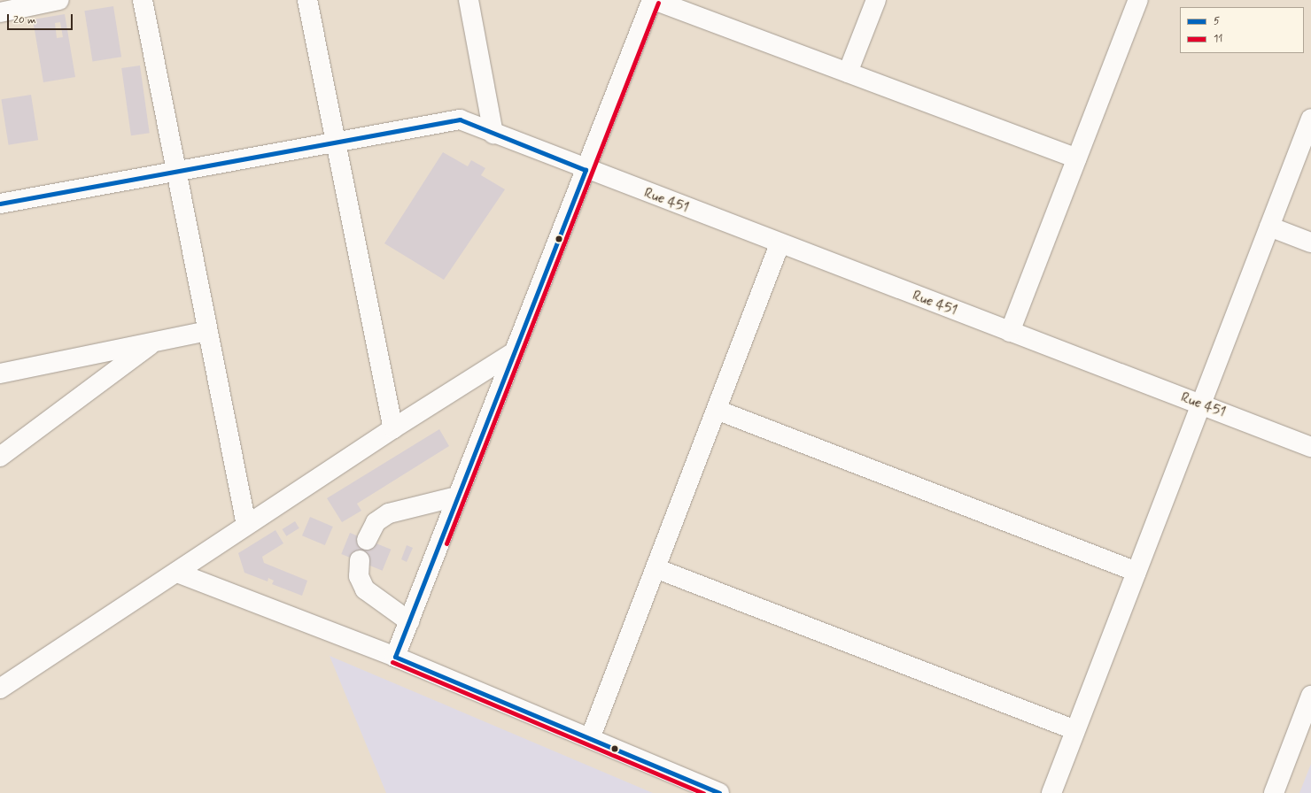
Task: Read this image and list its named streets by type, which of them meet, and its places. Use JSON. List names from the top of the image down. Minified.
{"streets":{"street":["Rue 451"]},"lines":["transit line 11","transit line 5"],"legend":["5","11"],"scale_bar":"20 m"}
